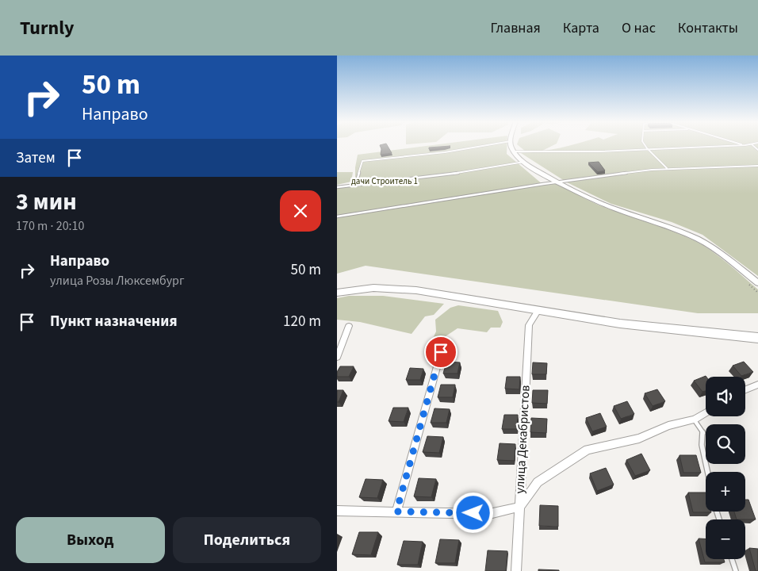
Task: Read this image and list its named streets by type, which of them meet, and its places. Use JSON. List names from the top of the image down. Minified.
{"streets":{"street":["улица Декабристов"]},"parks":["дачи Строитель 1"],"page":{"header":"Turnly","nav":["Главная","Карта","О нас","Контакты"],"turn":["50 m","Направо"],"then":"Затем","heading":["3 мин","170 m · 20:10"],"list":[{"name":"Направо","note":"улица Розы Люксембург","value":"50 m"},{"name":"Пункт назначения","value":"120 m"}],"map_buttons":["+","−"],"buttons":["Выход","Поделиться"]}}
